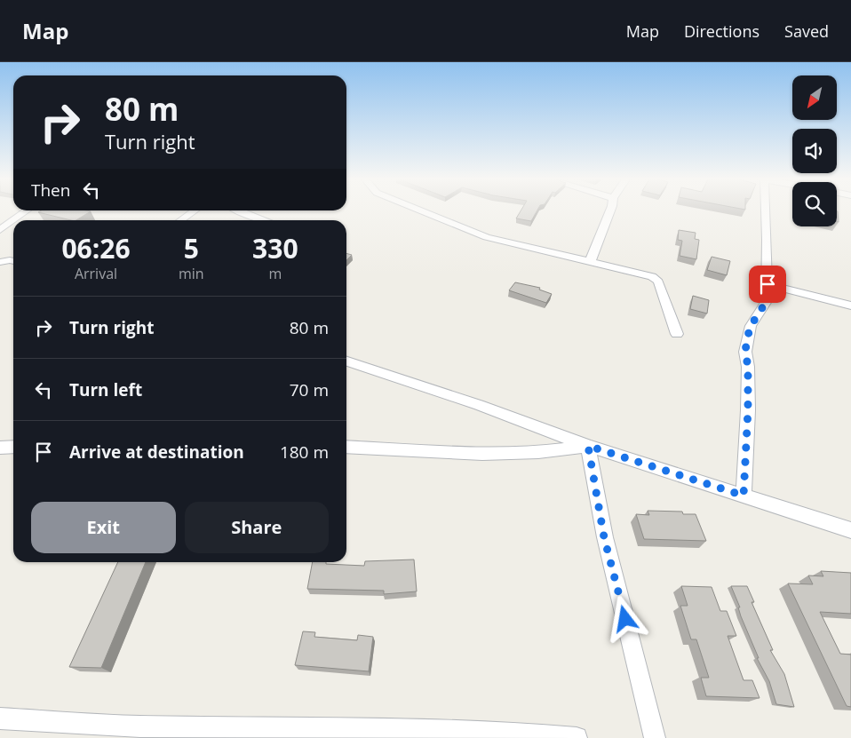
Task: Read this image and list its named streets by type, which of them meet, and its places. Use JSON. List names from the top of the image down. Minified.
{"north":"bottom left","page":{"header":"Map","nav":["Map","Directions","Saved"],"turn":["80 m","Turn right"],"then":"Then","eta":["06:26","Arrival","5","min","330","m"],"list":[{"name":"Turn right","value":"80 m"},{"name":"Turn left","value":"70 m"},{"name":"Arrive at destination","value":"180 m"}],"buttons":["Exit","Share"]}}
